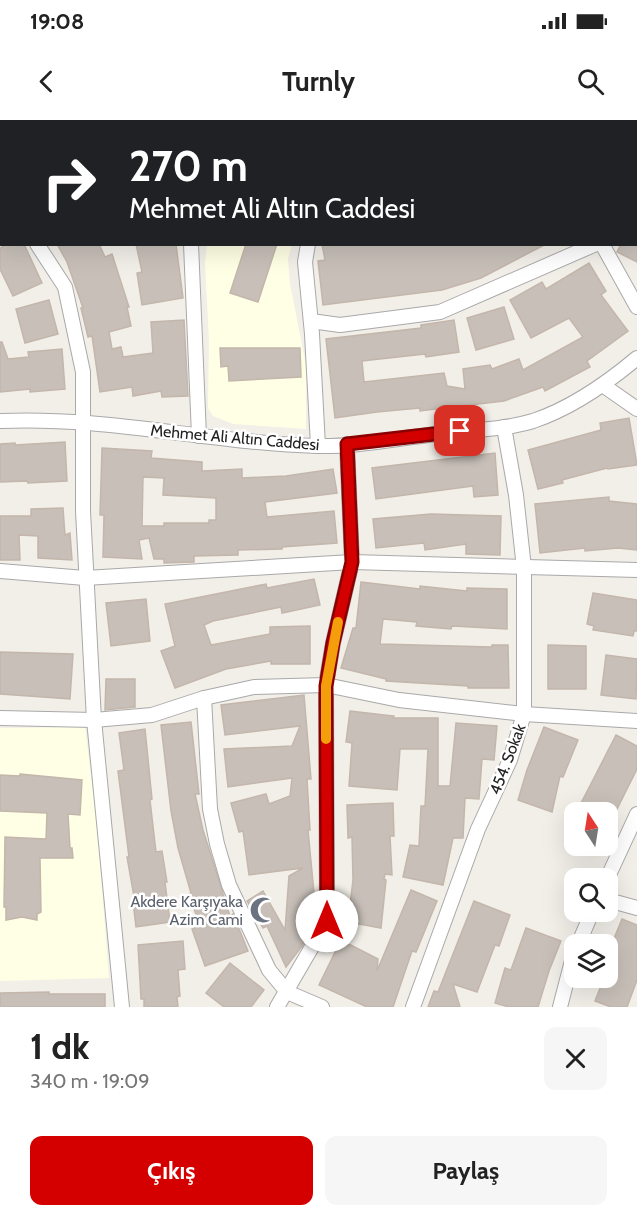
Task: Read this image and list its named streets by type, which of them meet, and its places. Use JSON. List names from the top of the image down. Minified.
{"streets":{"street":["Mehmet Ali Altın Caddesi","454. Sokak"]},"crossings":[["Mehmet Ali Altın Caddesi","454. Sokak"]],"places":{"mosque":["Akdere Karşıyaka Azim Cami"]},"north":"top","page":{"status":"19:08","header":"Turnly","turn":["270 m","Mehmet Ali Altın Caddesi"],"heading":["1 dk","340 m · 19:09"],"buttons":["Çıkış","Paylaş"]}}
